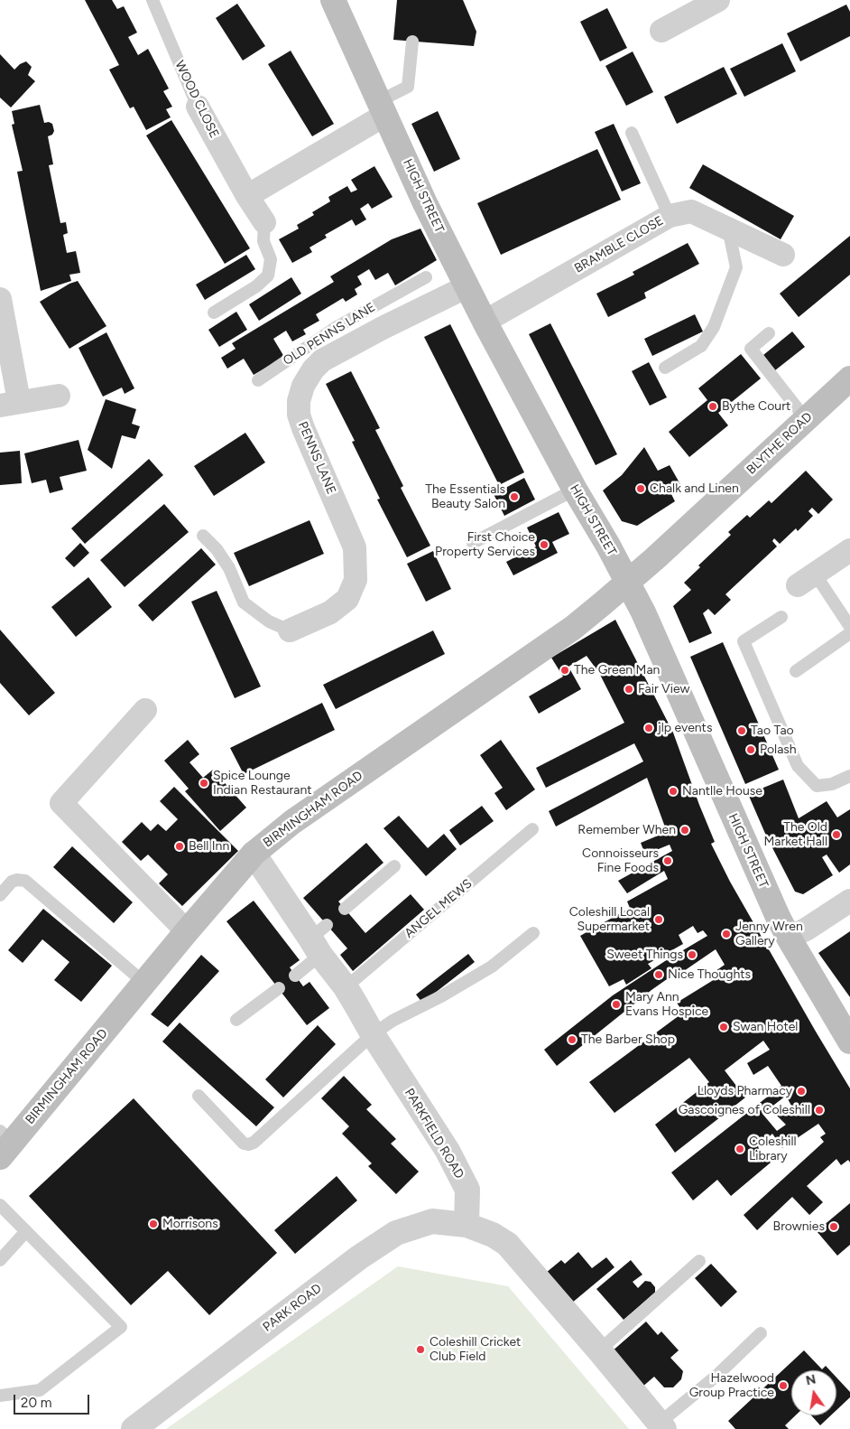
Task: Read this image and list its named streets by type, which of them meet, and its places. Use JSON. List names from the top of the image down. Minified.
{"streets":{"main road":["HIGH STREET","BLYTHE ROAD","BIRMINGHAM ROAD"],"street":["WOOD CLOSE","BRAMBLE CLOSE","PENNS LANE","PARKFIELD ROAD","PARK ROAD"],"lane":["OLD PENNS LANE","ANGEL MEWS"]},"crossings":[["HIGH STREET","BRAMBLE CLOSE"],["HIGH STREET","BLYTHE ROAD"],["HIGH STREET","PENNS LANE"],["HIGH STREET","BIRMINGHAM ROAD"],["BLYTHE ROAD","BIRMINGHAM ROAD"],["BIRMINGHAM ROAD","PARKFIELD ROAD"],["ANGEL MEWS","PARKFIELD ROAD"],["PARKFIELD ROAD","PARK ROAD"]],"places":["Bythe Court","Chalk and Linen","The Essentials Beauty Salon","First Choice Property Services","The Green Man","Fair View","jlp events","Tao Tao","Polash","Spice Lounge Indian Restaurant","Nantlle House","Remember When","The Old Market Hall","Bell Inn","Connoisseurs Fine Foods","Coleshill Local Supermarket","Jenny Wren Gallery","Sweet Things","Nice Thoughts","Mary Ann Evans Hospice","Swan Hotel","The Barber Shop","Lloyds Pharmacy","Gascoignes of Coleshill","Coleshill Library","Morrisons","Brownies","Coleshill Cricket Club Field","Hazelwood Group Practice"],"scale_bar":"20 m","north":"top"}
